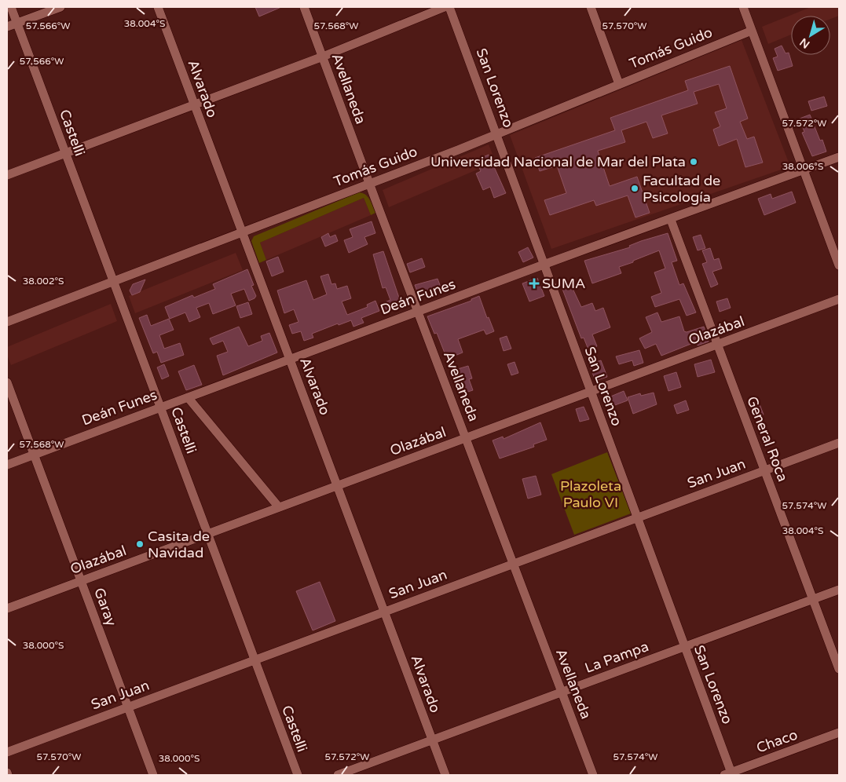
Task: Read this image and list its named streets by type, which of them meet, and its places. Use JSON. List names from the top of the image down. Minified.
{"streets":{"street":["Tomás Guido","San Lorenzo","Alvarado","Avellaneda","Castelli","Deán Funes","Olazábal","General Roca","San Juan","Garay","La Pampa","Chaco"]},"crossings":[["Tomás Guido","San Lorenzo"],["Tomás Guido","Alvarado"],["Tomás Guido","Avellaneda"],["Tomás Guido","Castelli"],["San Lorenzo","Deán Funes"],["San Lorenzo","Olazábal"],["San Lorenzo","San Juan"],["San Lorenzo","La Pampa"],["San Lorenzo","Chaco"],["Alvarado","Deán Funes"],["Alvarado","Olazábal"],["Alvarado","San Juan"],["Alvarado","La Pampa"],["Avellaneda","Deán Funes"],["Avellaneda","Olazábal"],["Avellaneda","San Juan"],["Avellaneda","La Pampa"],["Castelli","Deán Funes"],["Castelli","Olazábal"],["Castelli","San Juan"],["Deán Funes","General Roca"],["Deán Funes","Garay"],["Olazábal","General Roca"],["Olazábal","Garay"],["General Roca","San Juan"],["General Roca","La Pampa"],["San Juan","Garay"]],"parks":["Plazoleta Paulo VI"],"places":{"other":["Universidad Nacional de Mar del Plata","Facultad de Psicología","Casita de Navidad"],"health":["SUMA"]},"north":"bottom left","coordinates":["38.004°S","57.566°W","57.568°W","57.570°W","57.572°W","38.006°S","38.002°S","57.574°W","38.000°S"]}
